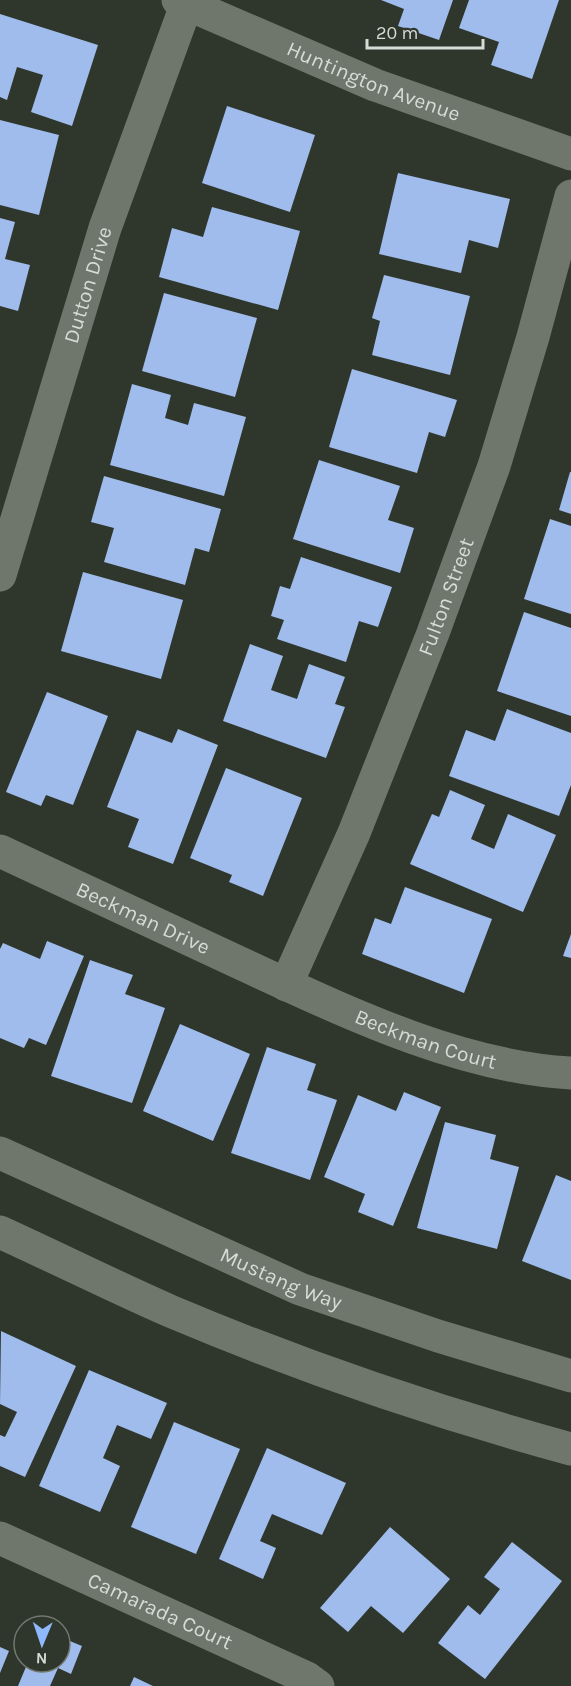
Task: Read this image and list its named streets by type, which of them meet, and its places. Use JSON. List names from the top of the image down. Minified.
{"streets":{"street":["Huntington Avenue","Dutton Drive","Fulton Street","Beckman Drive","Beckman Court","Mustang Way","Camarada Court"]},"crossings":[["Huntington Avenue","Dutton Drive"],["Fulton Street","Beckman Drive"],["Fulton Street","Beckman Court"],["Beckman Drive","Beckman Court"]],"scale_bar":"20 m","north":"bottom"}
